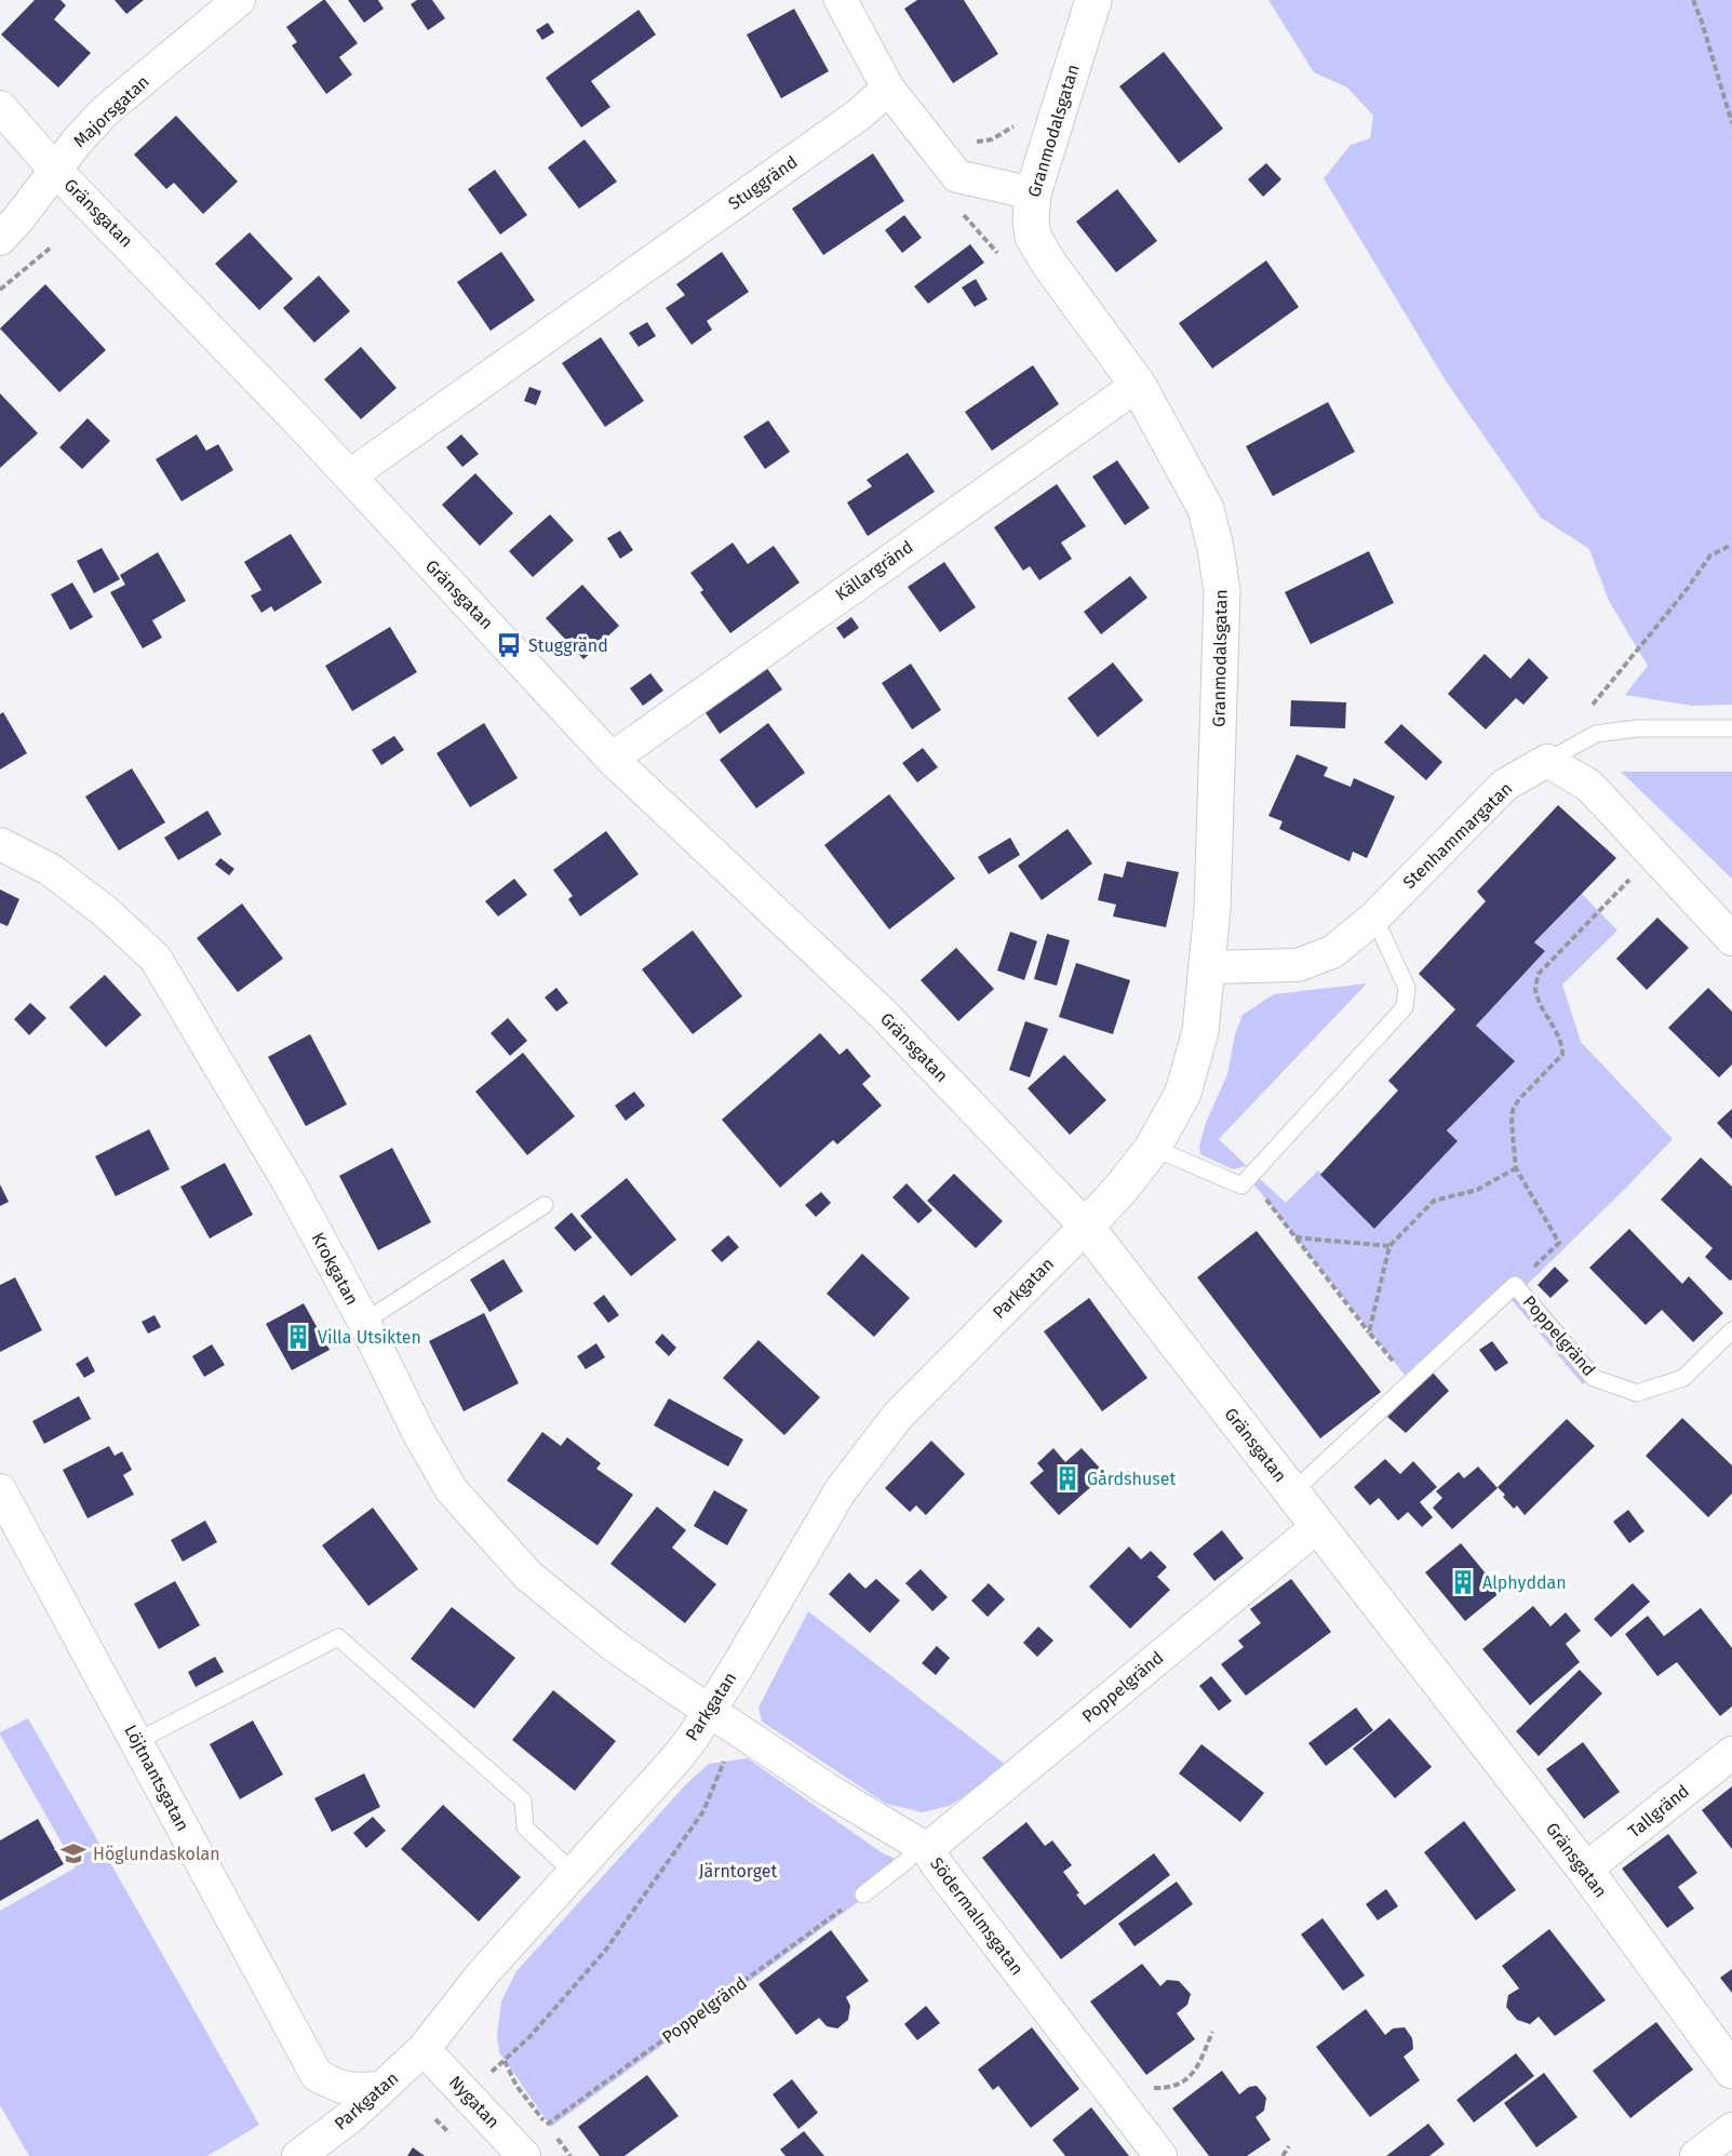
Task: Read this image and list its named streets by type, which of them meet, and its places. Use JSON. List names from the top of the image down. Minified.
{"streets":{"street":["Majorsgatan","Granmodalsgatan","Stuggränd","Gränsgatan","Källargränd","Stenhammargatan","Krokgatan","Parkgatan","Poppelgränd","Löjtnantsgatan","Tallgränd","Södermalmsgatan","Nygatan"]},"crossings":[["Majorsgatan","Gränsgatan"],["Granmodalsgatan","Gränsgatan"],["Granmodalsgatan","Källargränd"],["Granmodalsgatan","Stenhammargatan"],["Granmodalsgatan","Parkgatan"],["Stuggränd","Gränsgatan"],["Gränsgatan","Källargränd"],["Gränsgatan","Parkgatan"],["Gränsgatan","Poppelgränd"],["Gränsgatan","Tallgränd"],["Krokgatan","Parkgatan"],["Krokgatan","Södermalmsgatan"],["Parkgatan","Löjtnantsgatan"],["Parkgatan","Södermalmsgatan"],["Parkgatan","Nygatan"],["Poppelgränd","Södermalmsgatan"]],"parks":["Järntorget"],"places":{"bus stop":["Stuggränd"],"building":["Villa Utsikten","Gårdshuset","Alphyddan"],"school or university":["Höglundaskolan"]}}
